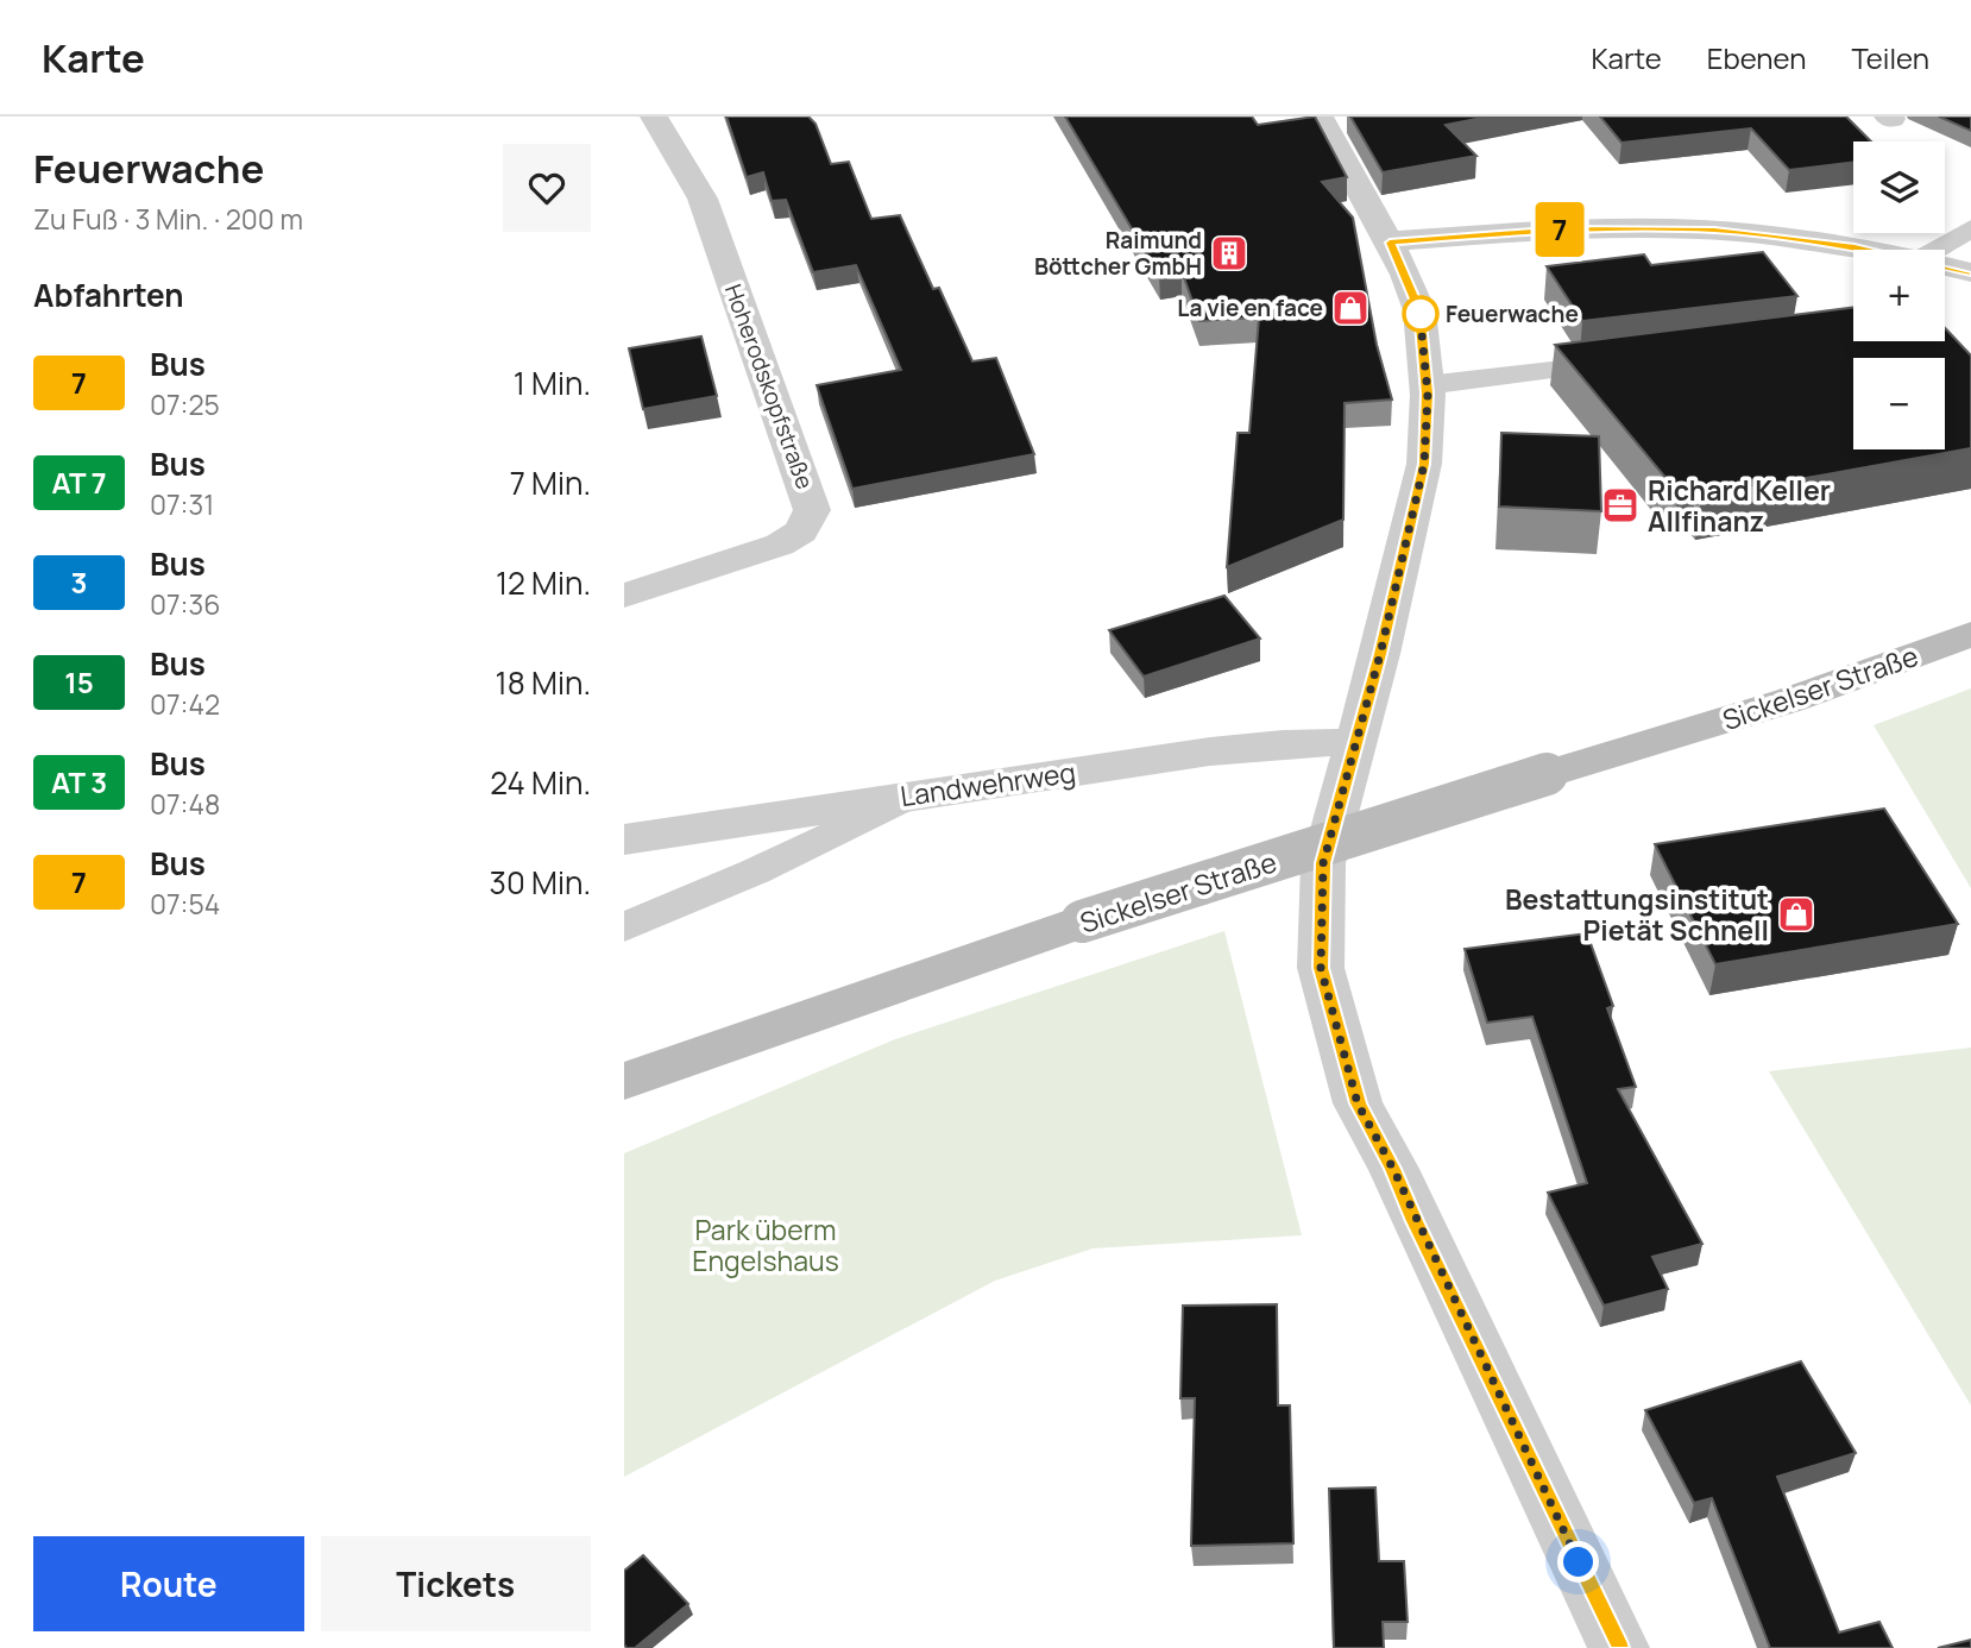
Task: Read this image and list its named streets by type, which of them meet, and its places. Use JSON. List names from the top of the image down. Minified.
{"streets":{"main road":["Sickelser Straße"],"street":["Hoherodskopfstraße","Landwehrweg"]},"parks":["Park überm Engelshaus"],"places":{"building":["Raimund Böttcher GmbH"],"shop":["La vie en face","Bestattungsinstitut Pietät Schnell"],"other":["Feuerwache"],"office":["Richard Keller Allfinanz"]},"lines":["bus line 7"],"page":{"header":"Karte","nav":["Karte","Ebenen","Teilen"],"heading":[["Feuerwache","Zu Fuß · 3 Min. · 200 m"],"Abfahrten"],"on_map":"7","map_buttons":["+","−"],"list":[{"mark":"7","name":"Bus","note":"07:25","value":"1 Min."},{"mark":"AT 7","name":"Bus","note":"07:31","value":"7 Min."},{"mark":"3","name":"Bus","note":"07:36","value":"12 Min."},{"mark":"15","name":"Bus","note":"07:42","value":"18 Min."},{"mark":"AT 3","name":"Bus","note":"07:48","value":"24 Min."},{"mark":"7","name":"Bus","note":"07:54","value":"30 Min."}],"buttons":["Route","Tickets"]}}
